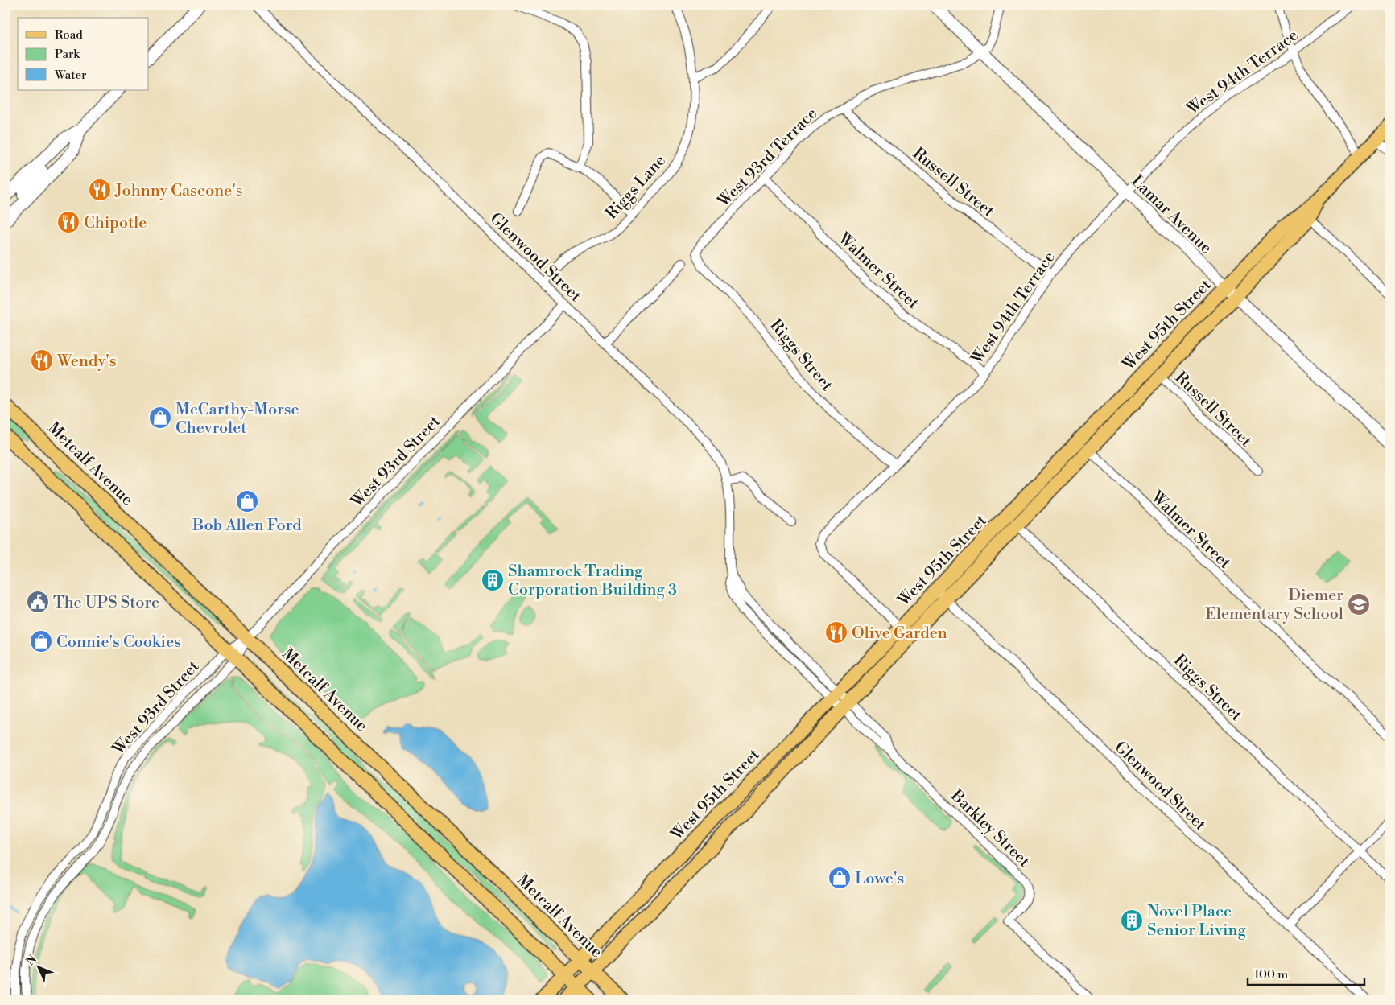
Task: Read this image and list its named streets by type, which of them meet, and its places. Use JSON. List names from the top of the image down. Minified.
{"streets":{"main road":["West 95th Street","Metcalf Avenue"],"street":["West 94th Terrace","West 93rd Terrace","Russell Street","Riggs Lane","Lamar Avenue","Glenwood Street","Walmer Street","Riggs Street","West 93rd Street","Barkley Street"]},"crossings":[["West 94th Terrace","Russell Street"],["West 94th Terrace","Lamar Avenue"],["West 94th Terrace","Walmer Street"],["West 94th Terrace","West 95th Street"],["West 94th Terrace","Riggs Street"],["West 93rd Terrace","Russell Street"],["West 93rd Terrace","Lamar Avenue"],["West 93rd Terrace","Walmer Street"],["West 93rd Terrace","Riggs Street"],["Russell Street","West 95th Street"],["Riggs Lane","Glenwood Street"],["Lamar Avenue","West 95th Street"],["Glenwood Street","West 95th Street"],["Glenwood Street","West 93rd Street"],["Glenwood Street","Barkley Street"],["Walmer Street","West 95th Street"],["West 95th Street","Riggs Street"],["West 95th Street","Metcalf Avenue"],["West 95th Street","Barkley Street"],["West 93rd Street","Metcalf Avenue"]],"places":{"restaurant":["Johnny Cascone's","Chipotle","Wendy's","Olive Garden"],"shop":["McCarthy-Morse Chevrolet","Bob Allen Ford","Connie's Cookies","Lowe's"],"building":["Shamrock Trading Corporation Building 3","Novel Place Senior Living"],"public building":["The UPS Store"],"school or university":["Diemer Elementary School"]},"legend":["Road","Park","Water"],"scale_bar":"100 m","north":"top left"}
